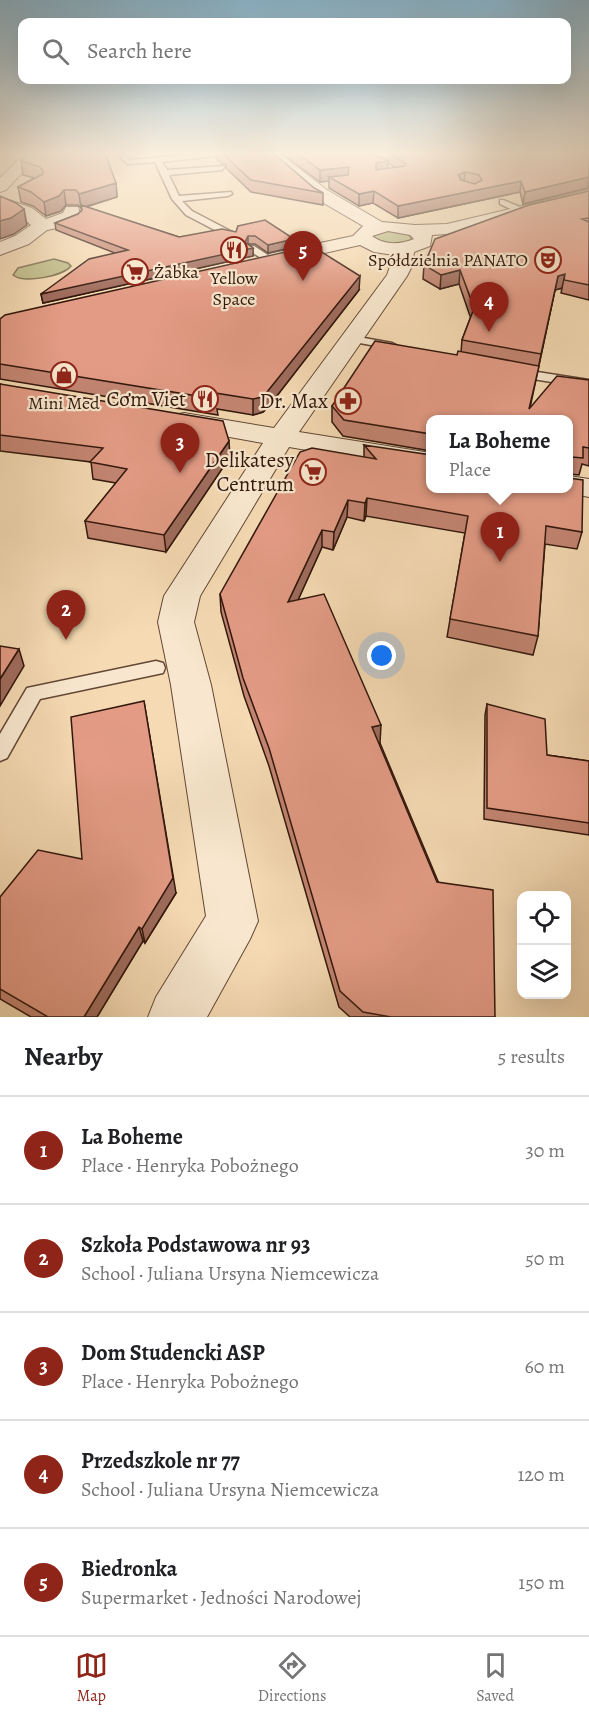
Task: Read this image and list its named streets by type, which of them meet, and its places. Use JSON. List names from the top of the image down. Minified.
{"places":{"restaurant":["Yellow Space","Cơm Viet"],"theatre":["Spółdzielnia PANATO"],"supermarket":["Żabka","Delikatesy Centrum"],"shop":["Mini Med"],"pharmacy":["Dr. Max"]},"page":{"search":"Search here","pins":["5","4","3","1","2"],"popup":["La Boheme","Place"],"heading":["Nearby","5 results"],"list":[{"mark":"1","name":"La Boheme","note":"Place · Henryka Pobożnego","value":"30 m"},{"mark":"2","name":"Szkoła Podstawowa nr 93","note":"School · Juliana Ursyna Niemcewicza","value":"50 m"},{"mark":"3","name":"Dom Studencki ASP","note":"Place · Henryka Pobożnego","value":"60 m"},{"mark":"4","name":"Przedszkole nr 77","note":"School · Juliana Ursyna Niemcewicza","value":"120 m"},{"mark":"5","name":"Biedronka","note":"Supermarket · Jedności Narodowej","value":"150 m"}],"nav":["Map","Directions","Saved"]}}
